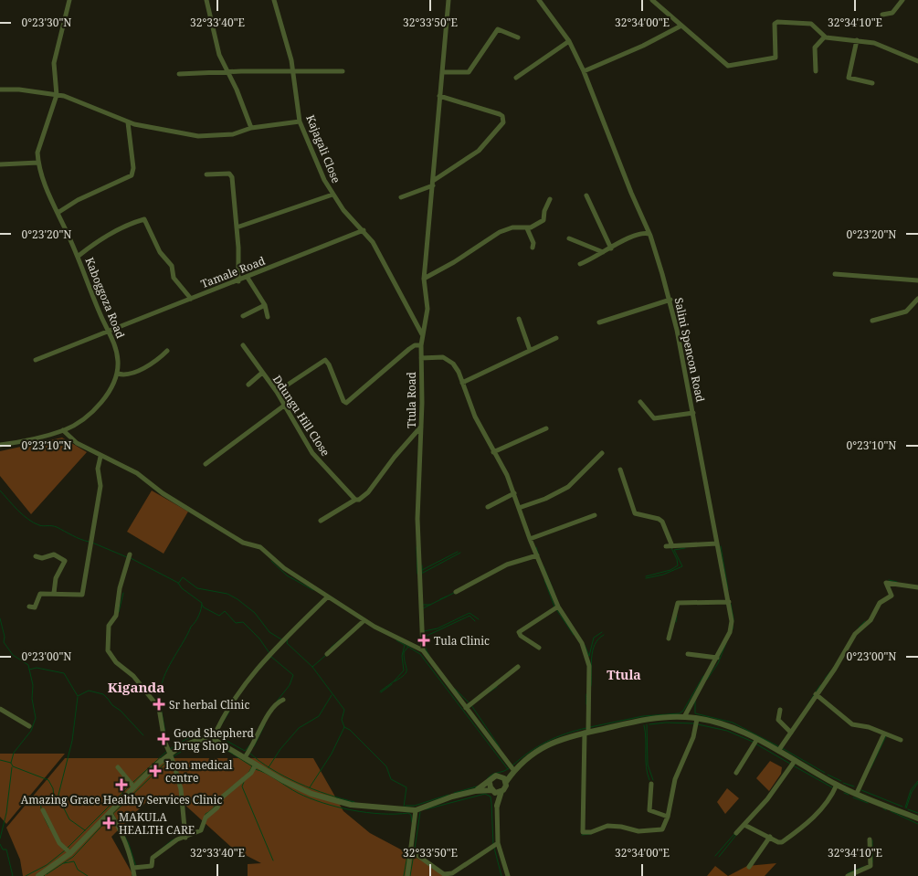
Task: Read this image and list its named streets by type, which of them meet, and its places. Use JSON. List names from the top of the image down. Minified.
{"streets":{"street":["Kajagali Close","Tamale Road","Kaboggoza Road","Salini Spencon Road","Ttula Road","Ddungu Hill Close"]},"crossings":[["Kajagali Close","Tamale Road"],["Kajagali Close","Ttula Road"],["Tamale Road","Kaboggoza Road"]],"districts":["Ttula","Kiganda"],"places":{"health":["Tula Clinic","Sr herbal Clinic","Good Shepherd Drug Shop","Icon medical centre","Amazing Grace Healthy Services Clinic","MAKULA HEALTH CARE"]},"coordinates":["0°23'30\"N","32°33'40\"E","32°33'50\"E","32°34'00\"E","32°34'10\"E","0°23'20\"N","0°23'10\"N","0°23'00\"N"]}
